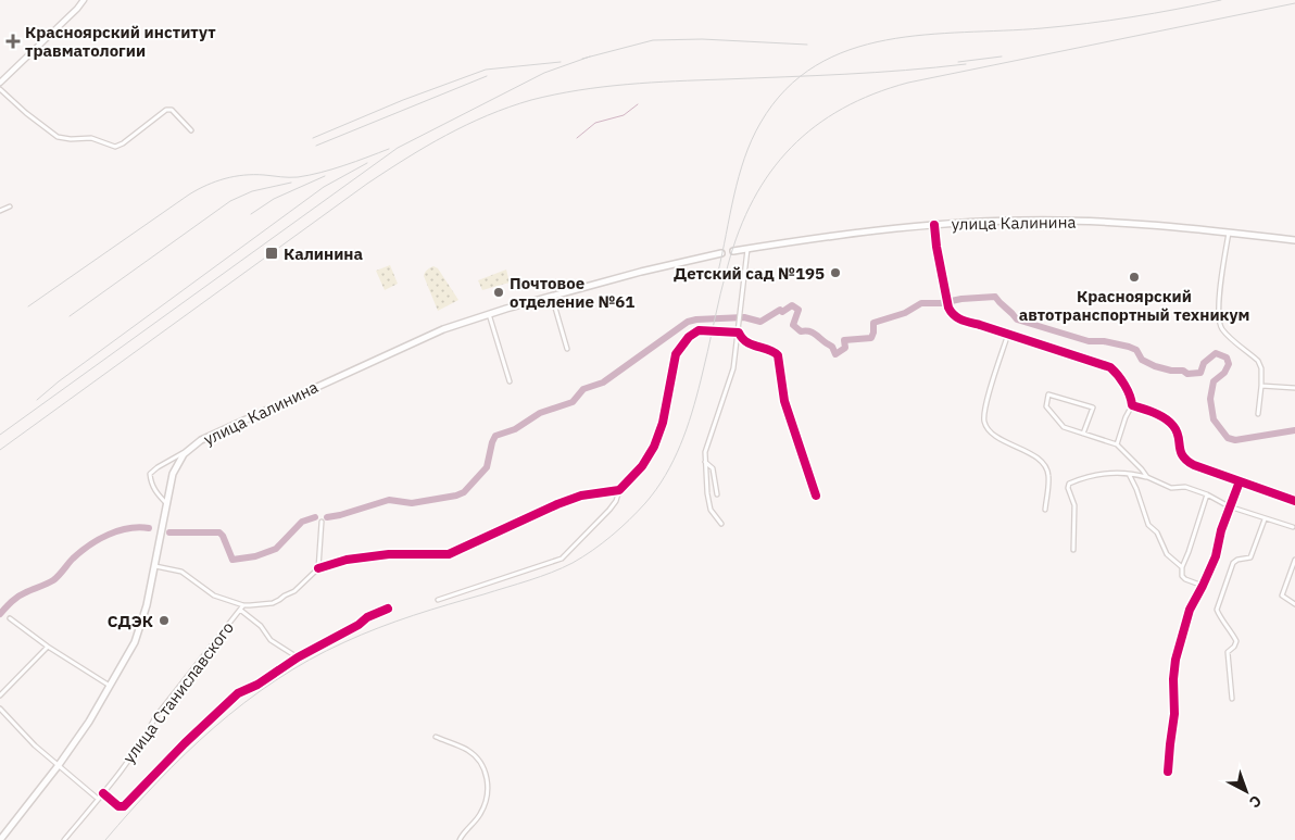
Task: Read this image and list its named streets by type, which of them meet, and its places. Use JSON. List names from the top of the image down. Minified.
{"streets":{"main road":["улица Калинина"],"street":["улица Станиславского"]},"places":{"health":["Красноярский институт травматологии"],"transit":["Калинина"],"other":["Детский сад №195","Красноярский автотранспортный техникум","Почтовое отделение №61","СДЭК"]},"north":"bottom right"}
